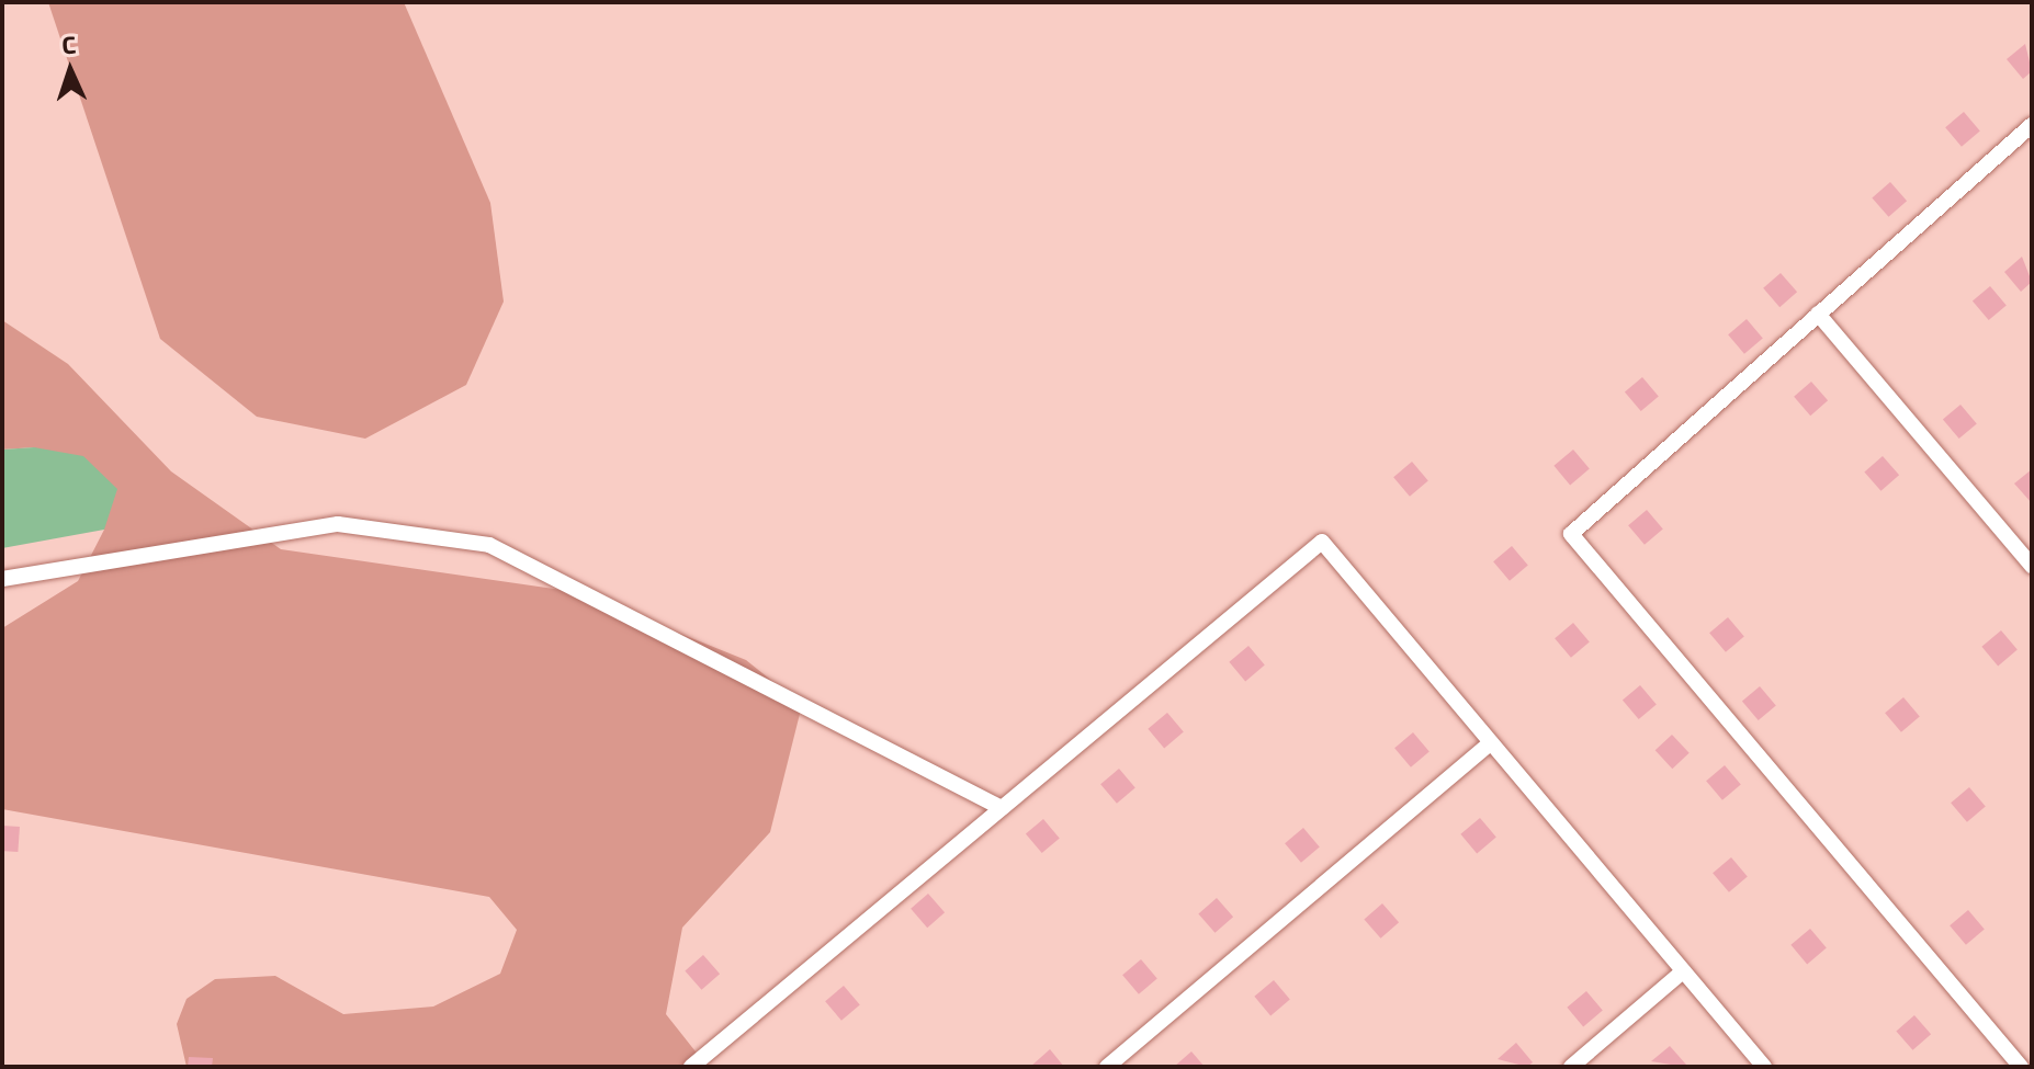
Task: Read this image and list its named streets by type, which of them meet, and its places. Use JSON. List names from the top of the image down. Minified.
{"north":"top"}
